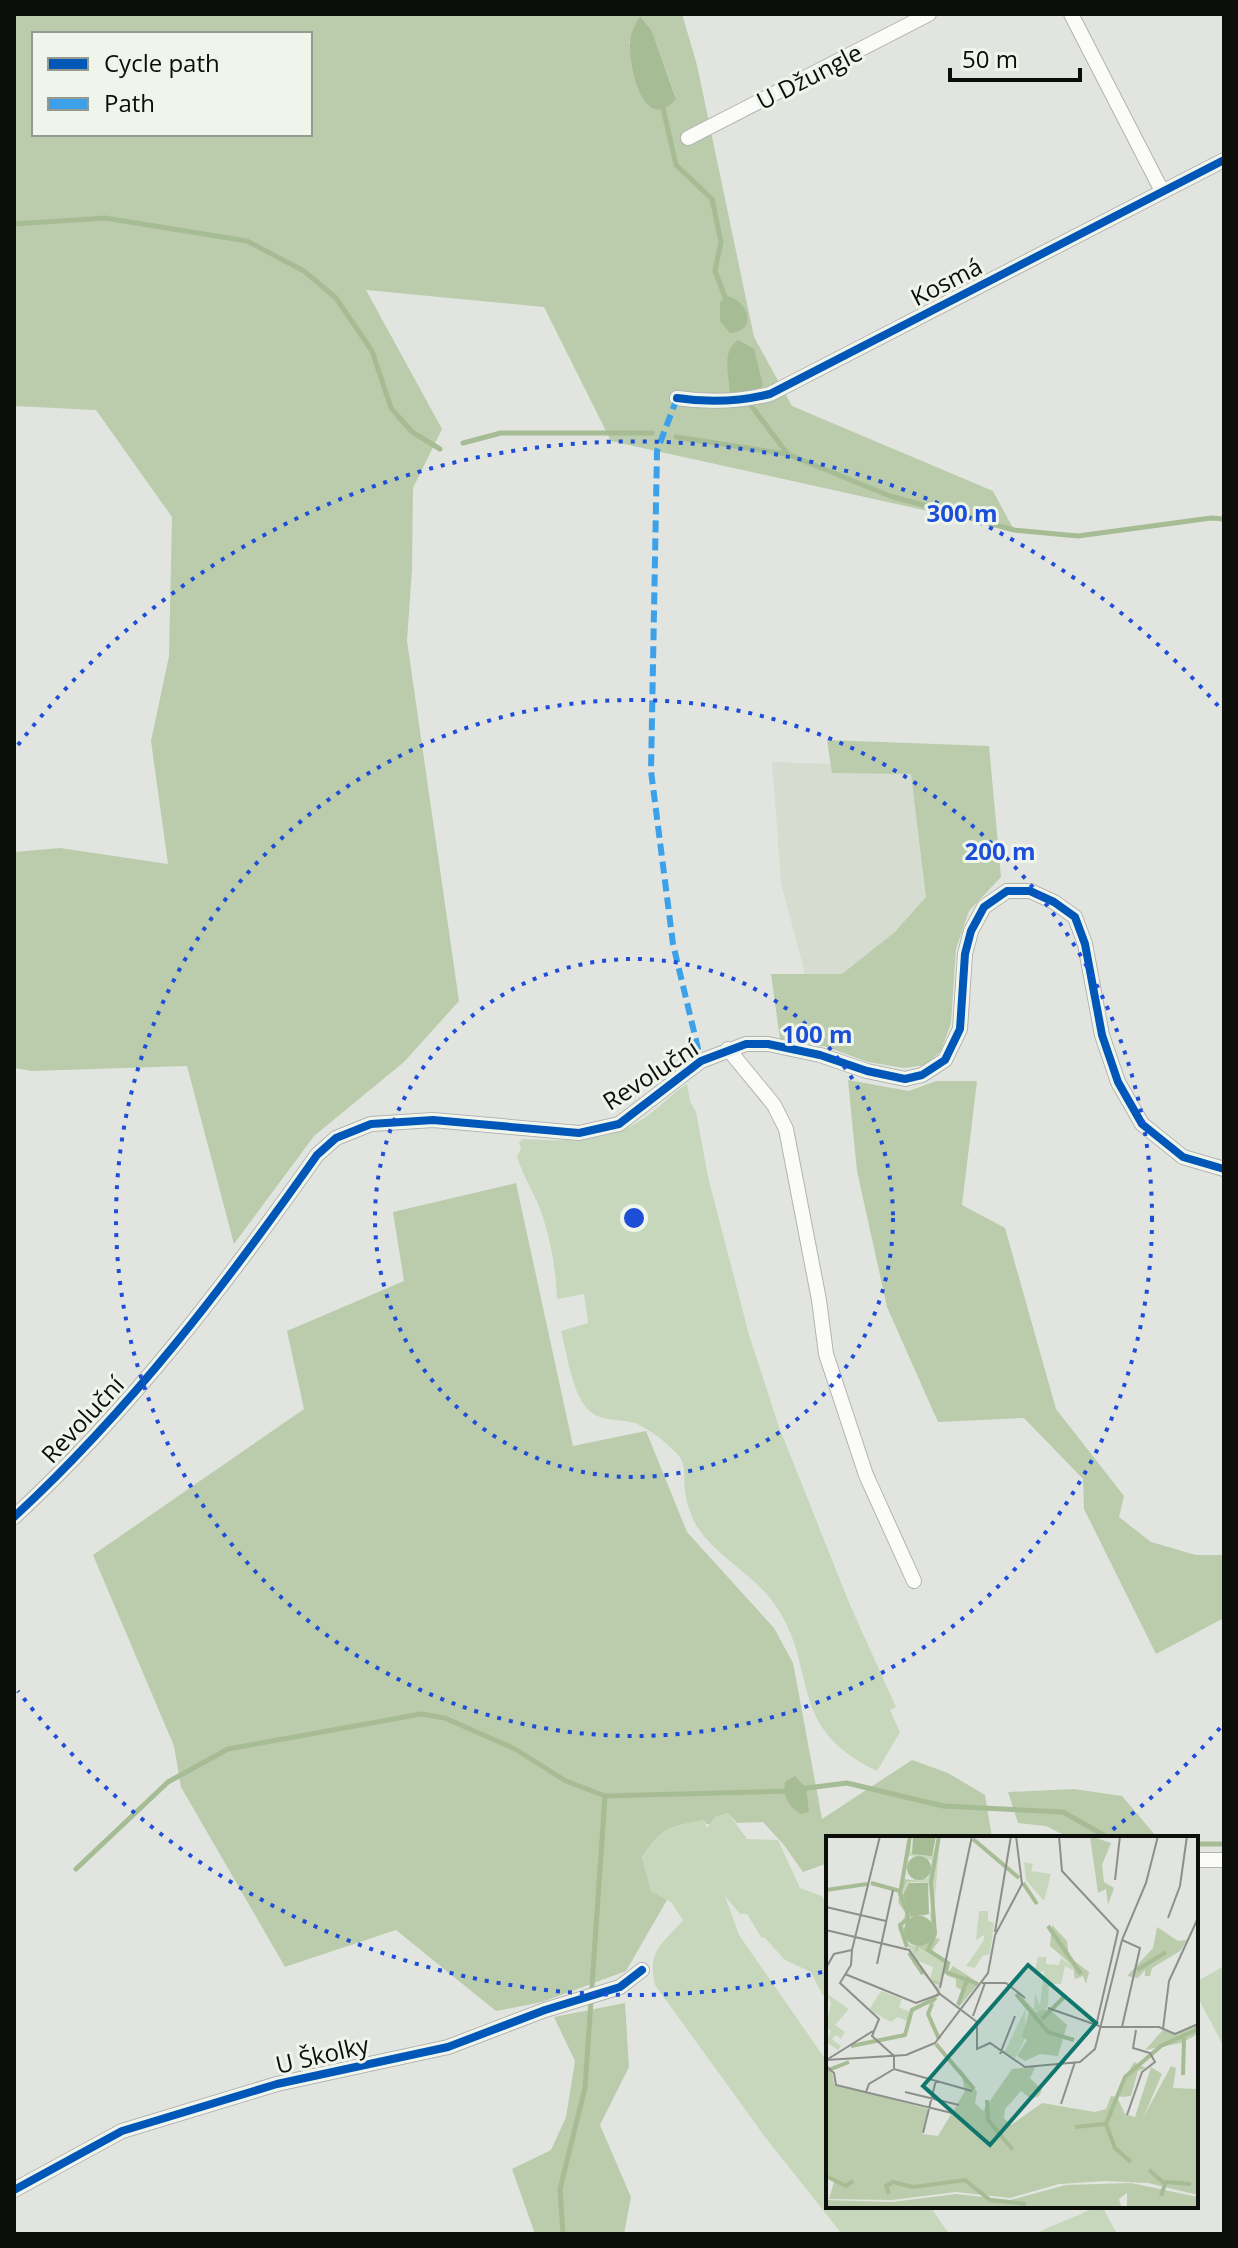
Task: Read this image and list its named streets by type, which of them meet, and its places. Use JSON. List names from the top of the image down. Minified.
{"streets":{"street":["U Džungle","Kosmá","Revoluční","U Školky"]},"legend":["Cycle path","Path"],"scale_bar":"50 m","rings":["300 m","200 m","100 m"]}
